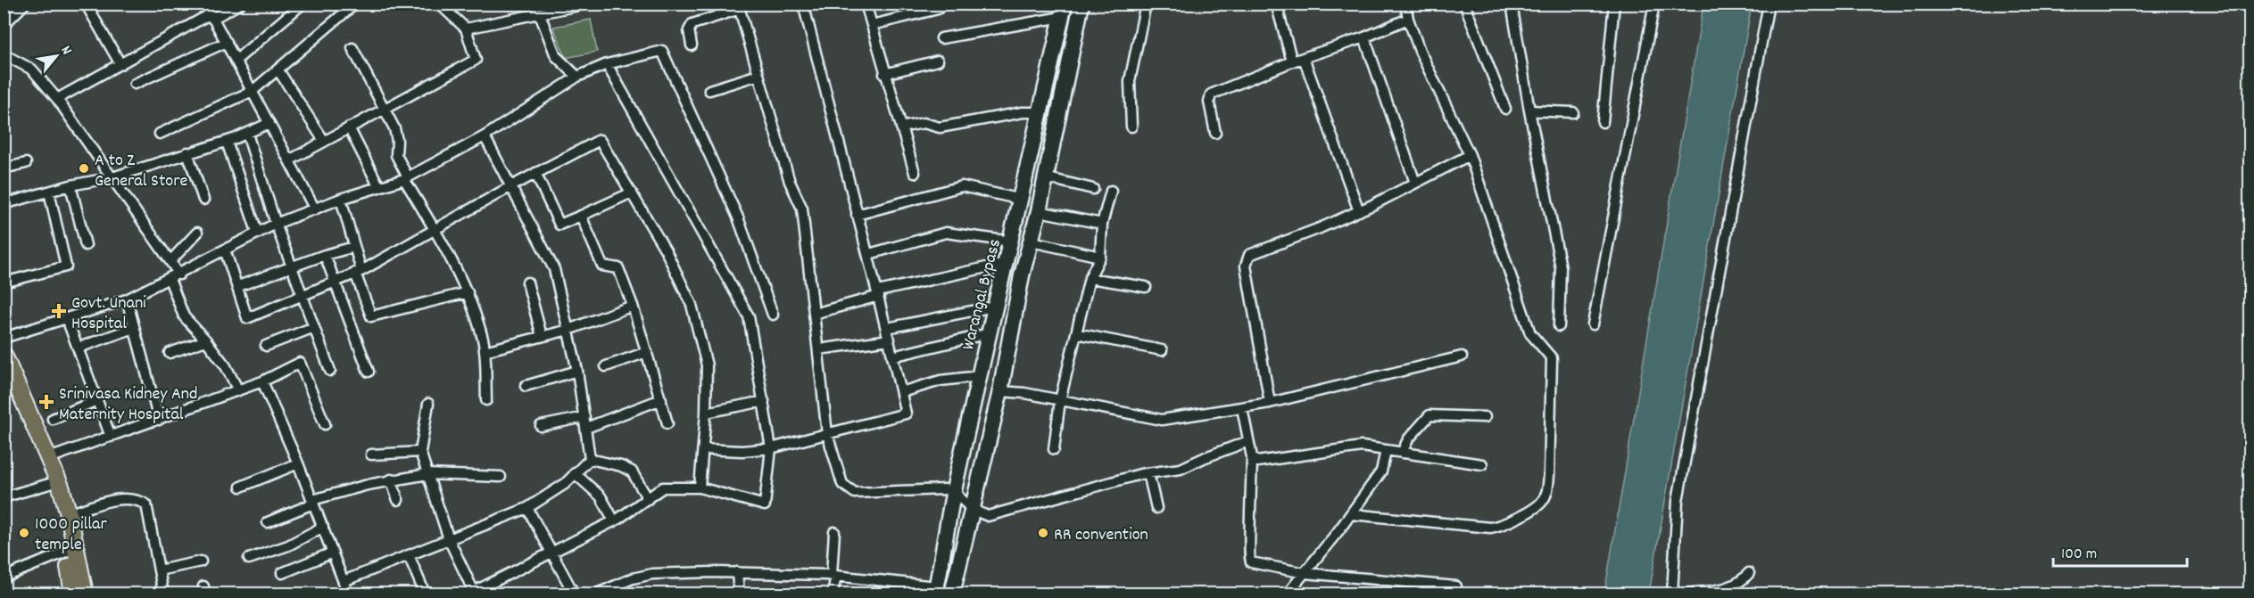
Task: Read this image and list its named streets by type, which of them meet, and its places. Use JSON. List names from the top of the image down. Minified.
{"streets":{"main road":["Warangal Bypass"]},"places":{"other":["A to Z General Store","1000 pillar temple","RR convention"],"health":["Govt. Unani Hospital","Srinivasa Kidney And Maternity Hospital"]},"scale_bar":"100 m","north":"top right"}
